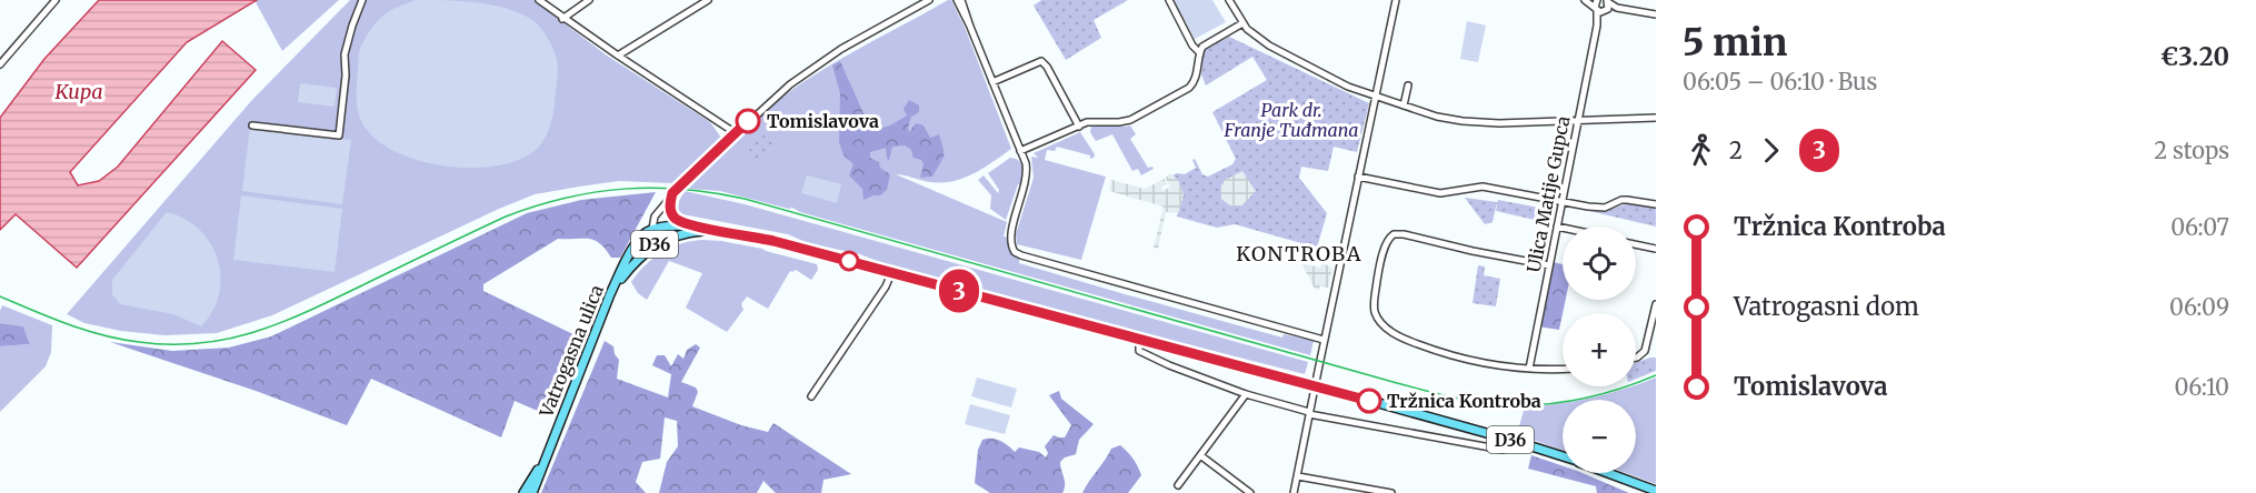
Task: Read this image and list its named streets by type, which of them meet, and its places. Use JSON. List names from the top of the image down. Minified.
{"streets":{"main road":["D36","Vatrogasna ulica"],"street":["Ulica Matije Gupca"]},"crossings":[["D36","Vatrogasna ulica"]],"districts":["KONTROBA"],"water":["Kupa"],"parks":["Park dr. Franje Tuđmana"],"places":["Tomislavova","Tržnica Kontroba"],"lines":["bus line 3"],"page":{"on_map":"3","heading":["5 min","06:05 – 06:10 · Bus","€3.20"],"legs":["2","3","2 stops"],"list":[{"name":"Tržnica Kontroba","value":"06:07"},{"name":"Vatrogasni dom","value":"06:09"},{"name":"Tomislavova","value":"06:10"}],"map_buttons":["+","−"]}}
